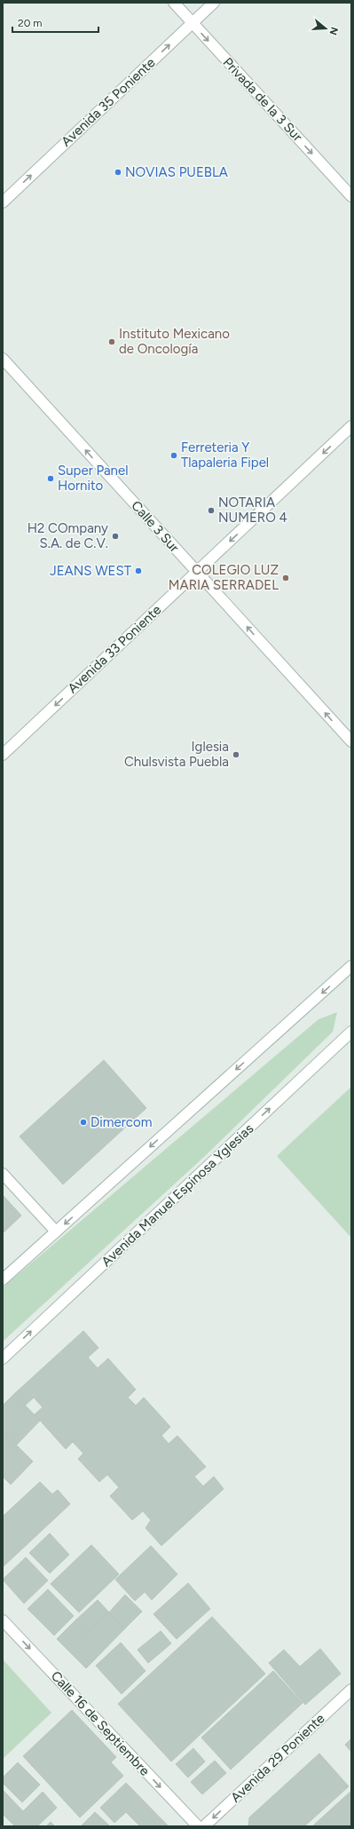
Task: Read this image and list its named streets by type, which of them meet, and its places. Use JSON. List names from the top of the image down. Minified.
{"streets":{"street":["Privada de la 3 Sur","Avenida 35 Poniente","Calle 3 Sur","Avenida 33 Poniente","Avenida Manuel Espinosa Yglesias","Calle 16 de Septiembre","Avenida 29 Poniente"]},"crossings":[["Privada de la 3 Sur","Avenida 35 Poniente"],["Calle 3 Sur","Avenida 33 Poniente"]],"one_way":["Privada de la 3 Sur","Avenida 35 Poniente","Calle 3 Sur","Avenida 33 Poniente","Calle 16 de Septiembre","Avenida 29 Poniente"],"places":["NOVIAS PUEBLA","Instituto Mexicano de Oncología","Ferreteria Y Tlapaleria Fipel","Super Panel Hornito","NOTARIA NUMERO 4","H2 COmpany S.A. de C.V.","JEANS WEST","COLEGIO LUZ MARIA SERRADEL","Iglesia Chulsvista Puebla","Dimercom"],"scale_bar":"20 m","north":"right"}
